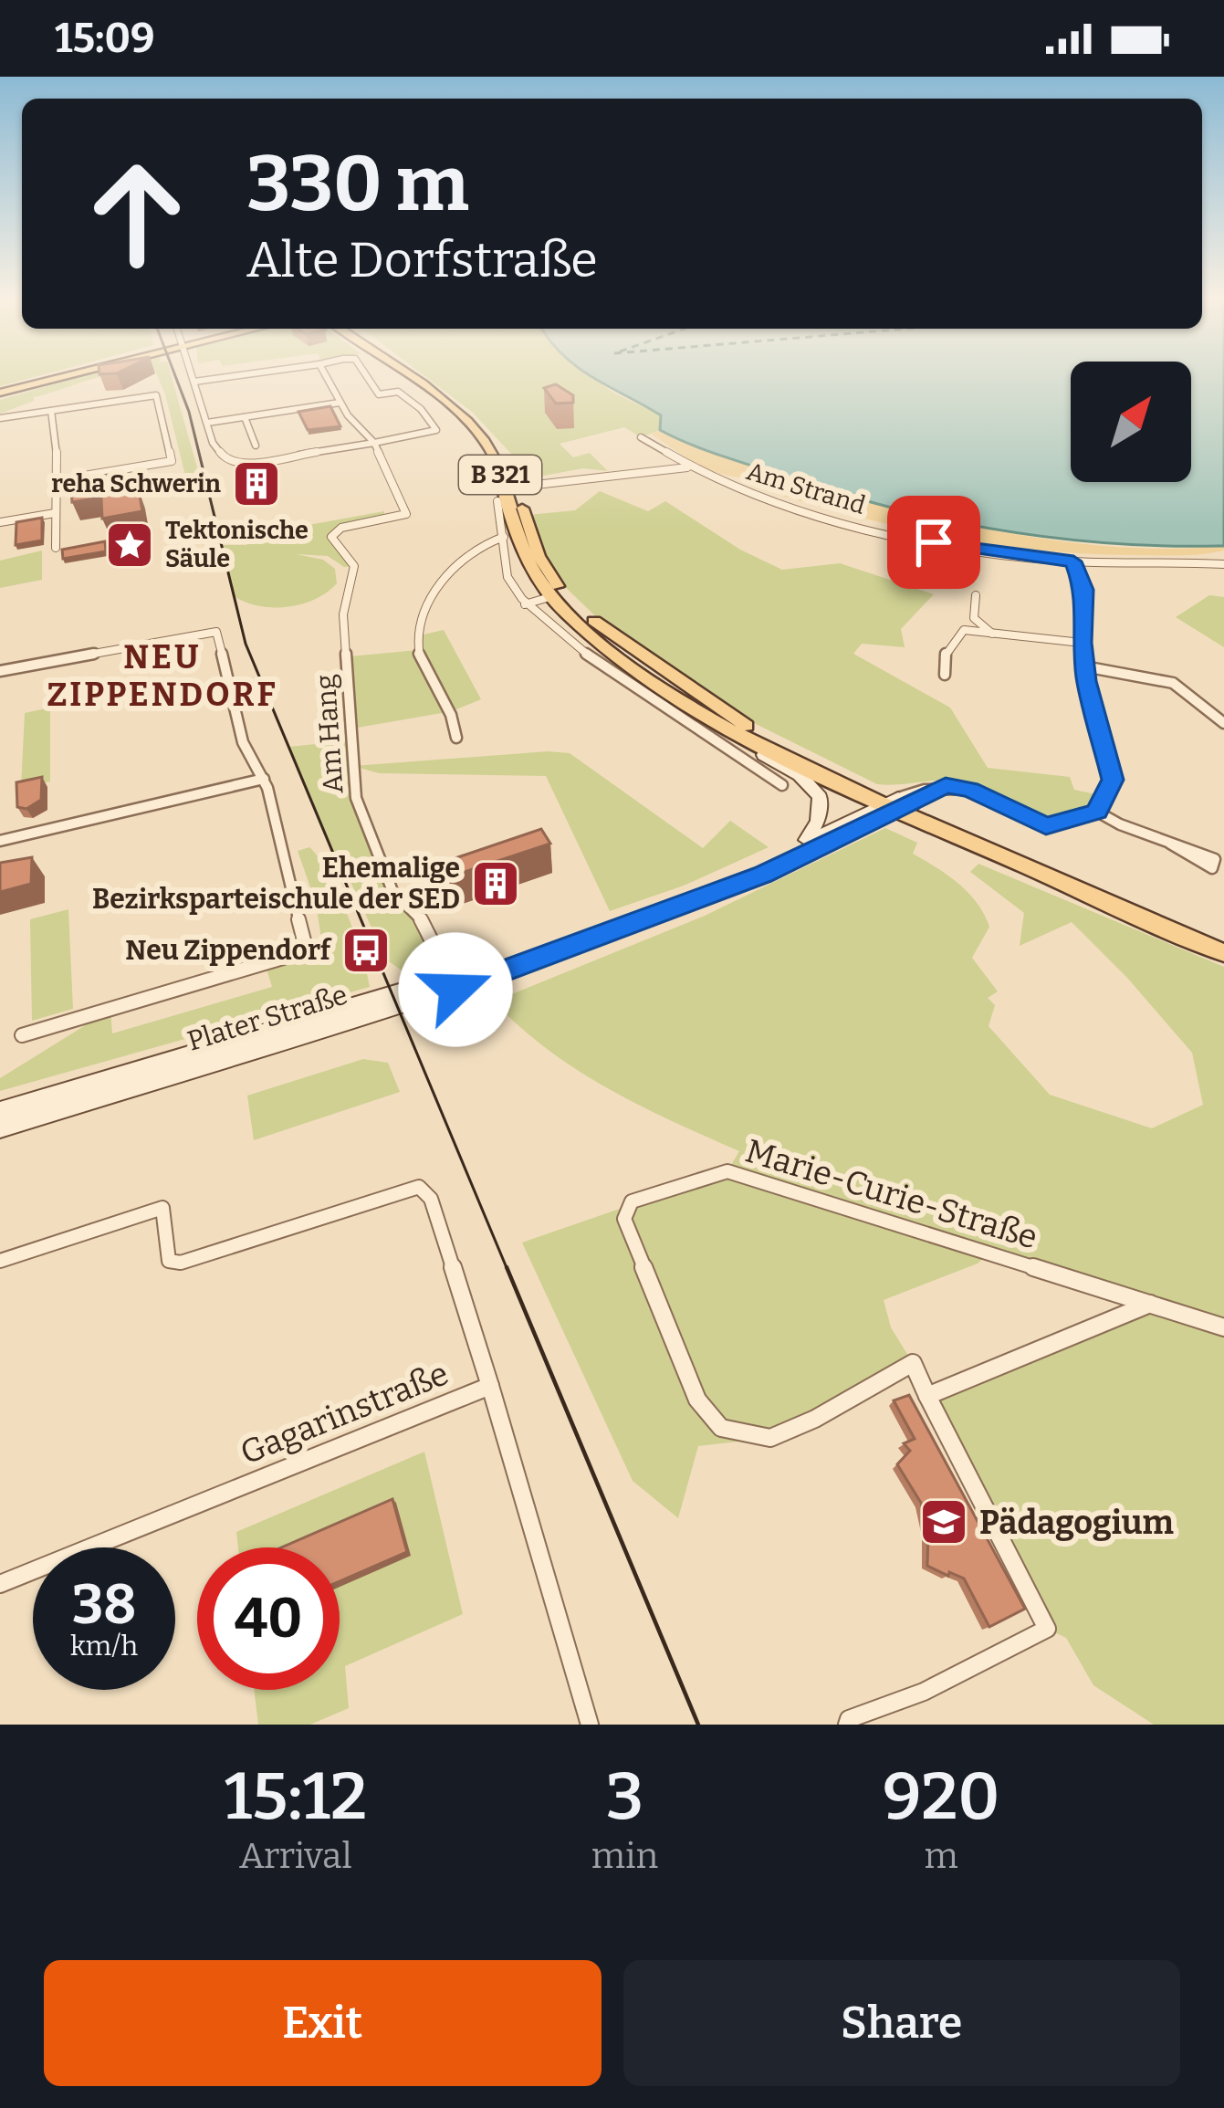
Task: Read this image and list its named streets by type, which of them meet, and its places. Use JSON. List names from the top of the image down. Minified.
{"streets":{"main road":["B 321"],"street":["Am Strand","Am Hang","Plater Straße","Marie-Curie-Straße","Gagarinstraße"]},"crossings":[["B 321","Plater Straße"],["Am Hang","Plater Straße"]],"districts":["NEU ZIPPENDORF"],"places":{"building":["reha Schwerin","Ehemalige Bezirksparteischule der SED"],"place":["Tektonische Säule"],"bus stop":["Neu Zippendorf"],"school or university":["Pädagogium"]},"north":"top right","page":{"status":"15:09","turn":["330 m","Alte Dorfstraße"],"speed":"38 km/h","limit":"40","eta":["15:12","Arrival","3","min","920","m"],"buttons":["Exit","Share"]}}
